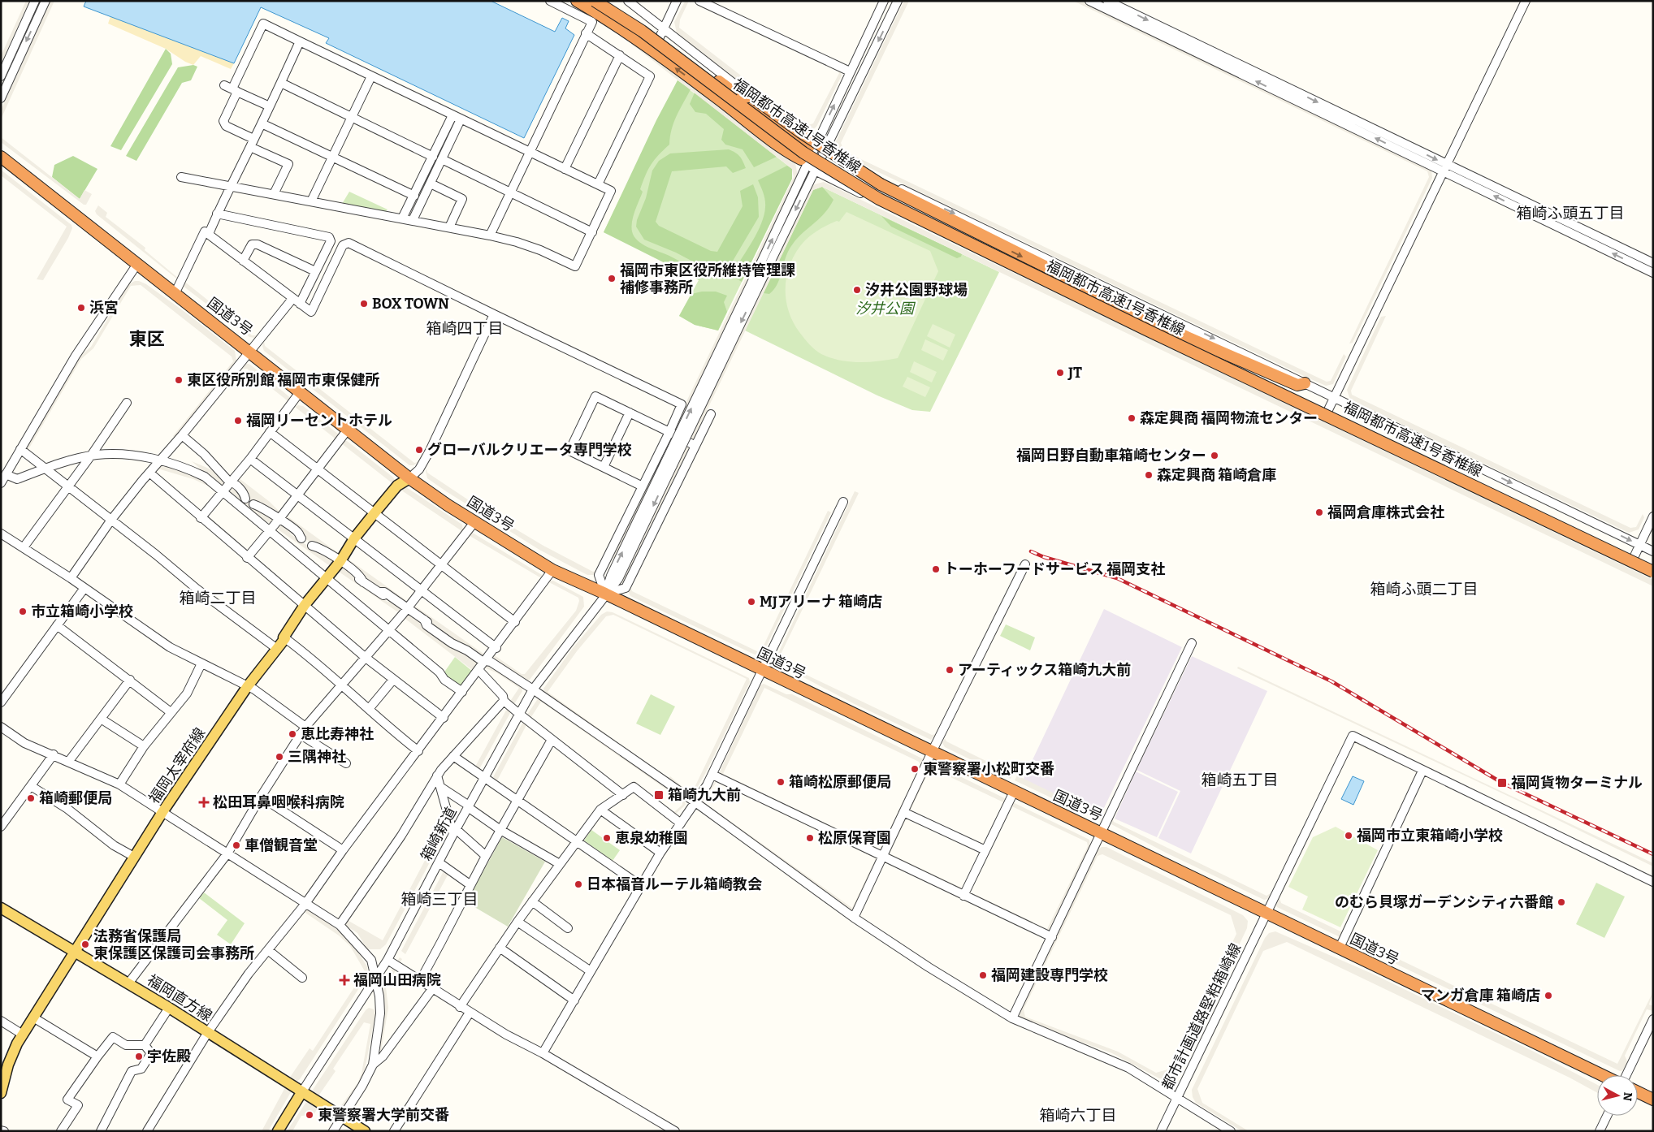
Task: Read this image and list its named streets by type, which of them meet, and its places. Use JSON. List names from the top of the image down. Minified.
{"streets":{"highway":["福岡都市高速1号香椎線","国道3号"],"main road":["福岡太宰府線","福岡直方線"],"street":["箱崎新道","都市計画道路堅粕箱崎線"]},"crossings":[["国道3号","福岡太宰府線"],["国道3号","箱崎新道"],["国道3号","都市計画道路堅粕箱崎線"],["福岡太宰府線","福岡直方線"],["箱崎新道","福岡直方線"]],"districts":["箱崎ふ頭五丁目","箱崎四丁目","東区","箱崎ふ頭二丁目","箱崎二丁目","箱崎五丁目","箱崎三丁目","箱崎六丁目"],"parks":["汐井公園"],"places":{"other":["福岡市東区役所維持管理課 補修事務所","汐井公園野球場","BOX TOWN","浜宮","JT","東区役所別館 福岡市東保健所","森定興商 福岡物流センター","福岡リーセントホテル","グローバルクリエータ専門学校","福岡日野自動車箱崎センター","森定興商 箱崎倉庫","福岡倉庫株式会社","トーホーフードサービス 福岡支社","MJアリーナ 箱崎店","市立箱崎小学校","アーティックス箱崎九大前","恵比寿神社","三隅神社","東警察署小松町交番","箱崎松原郵便局","箱崎郵便局","福岡市立東箱崎小学校","恵泉幼稚園","松原保育園","車僧観音堂","日本福音ルーテル箱崎教会","のむら貝塚ガーデンシティ六番館","法務省保護局 東保護区保護司会事務所","福岡建設専門学校","マンガ倉庫 箱崎店","宇佐殿","東警察署大学前交番"],"transit":["福岡貨物ターミナル","箱崎九大前"],"health":["松田耳鼻咽喉科病院","福岡山田病院"]},"north":"right"}
